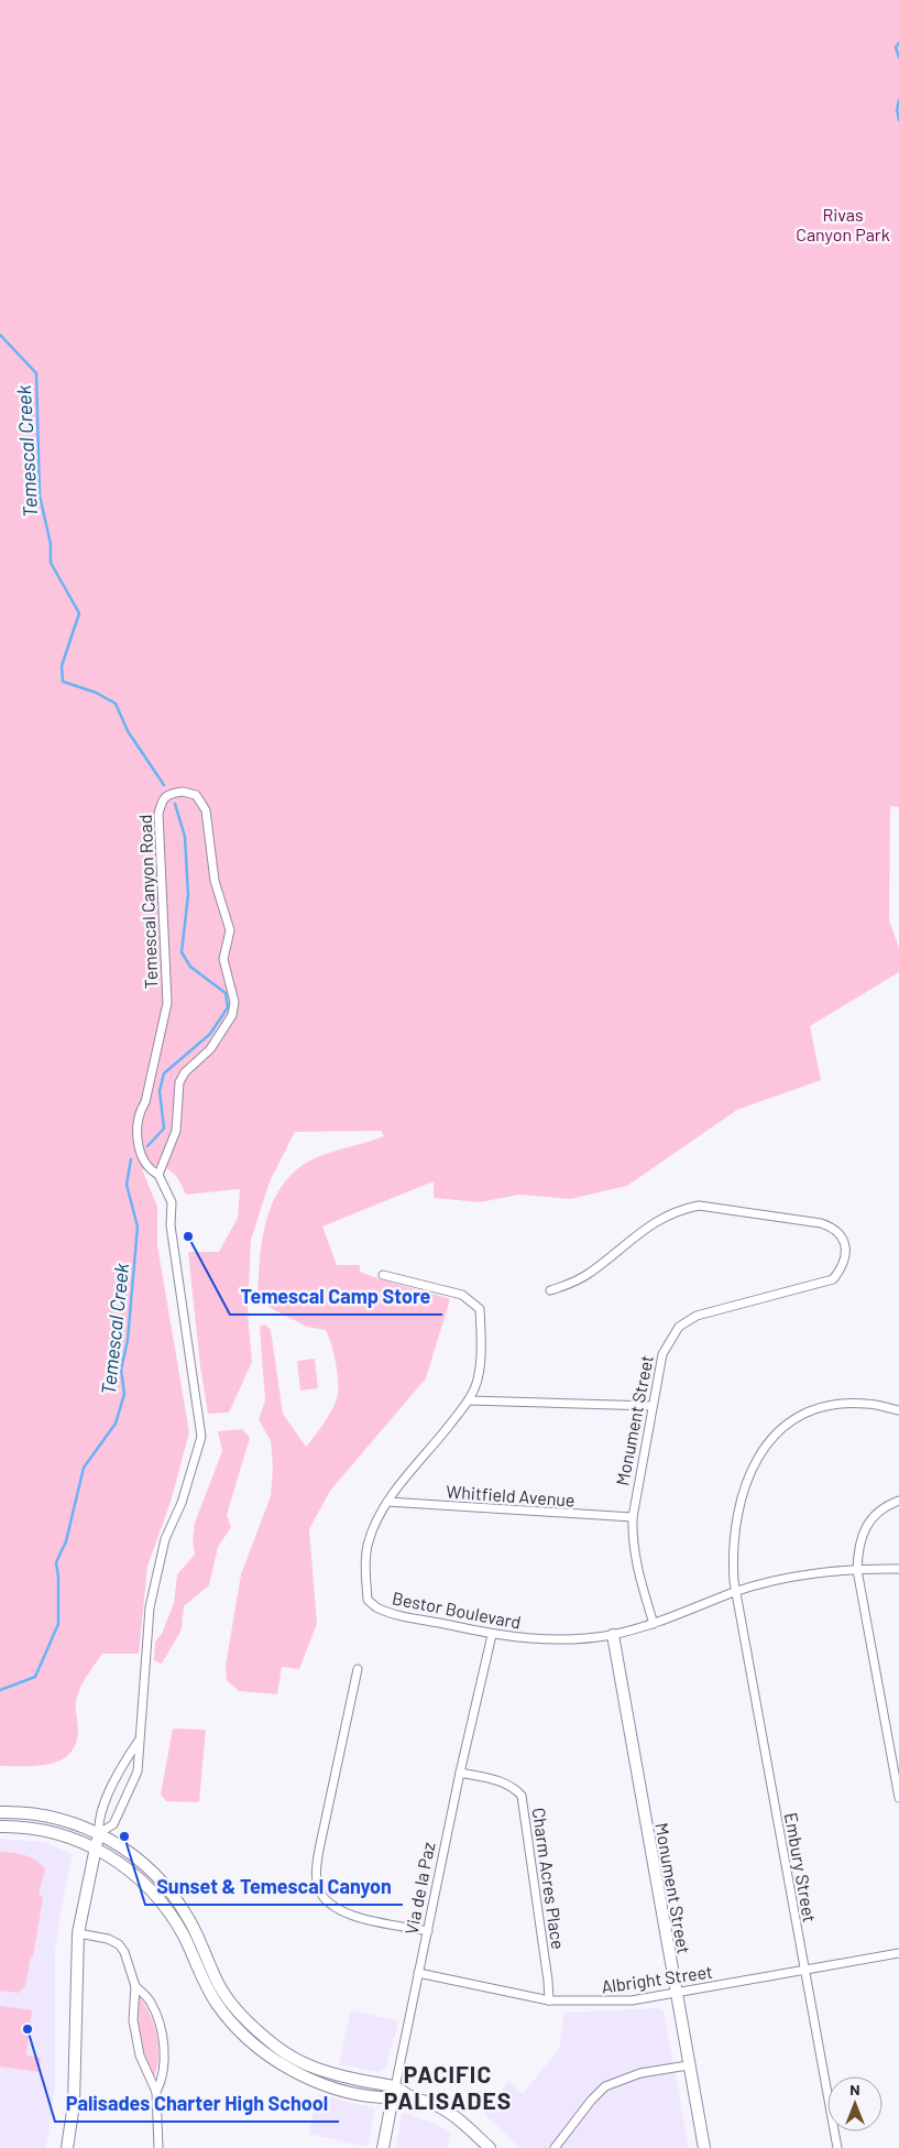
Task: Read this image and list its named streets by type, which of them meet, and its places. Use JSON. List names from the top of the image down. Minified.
{"streets":{"main road":["Monument Street","Via de la Paz"],"street":["Temescal Canyon Road","Whitfield Avenue","Bestor Boulevard","Embury Street","Charm Acres Place","Albright Street"]},"crossings":[["Monument Street","Whitfield Avenue"],["Monument Street","Bestor Boulevard"],["Monument Street","Albright Street"],["Whitfield Avenue","Bestor Boulevard"],["Bestor Boulevard","Embury Street"],["Bestor Boulevard","Via de la Paz"],["Embury Street","Albright Street"],["Charm Acres Place","Via de la Paz"],["Charm Acres Place","Albright Street"],["Via de la Paz","Albright Street"]],"districts":["PACIFIC PALISADES"],"water":["Temescal Creek"],"parks":["Rivas Canyon Park"],"places":["Temescal Camp Store","Sunset & Temescal Canyon","Palisades Charter High School"],"north":"top"}
